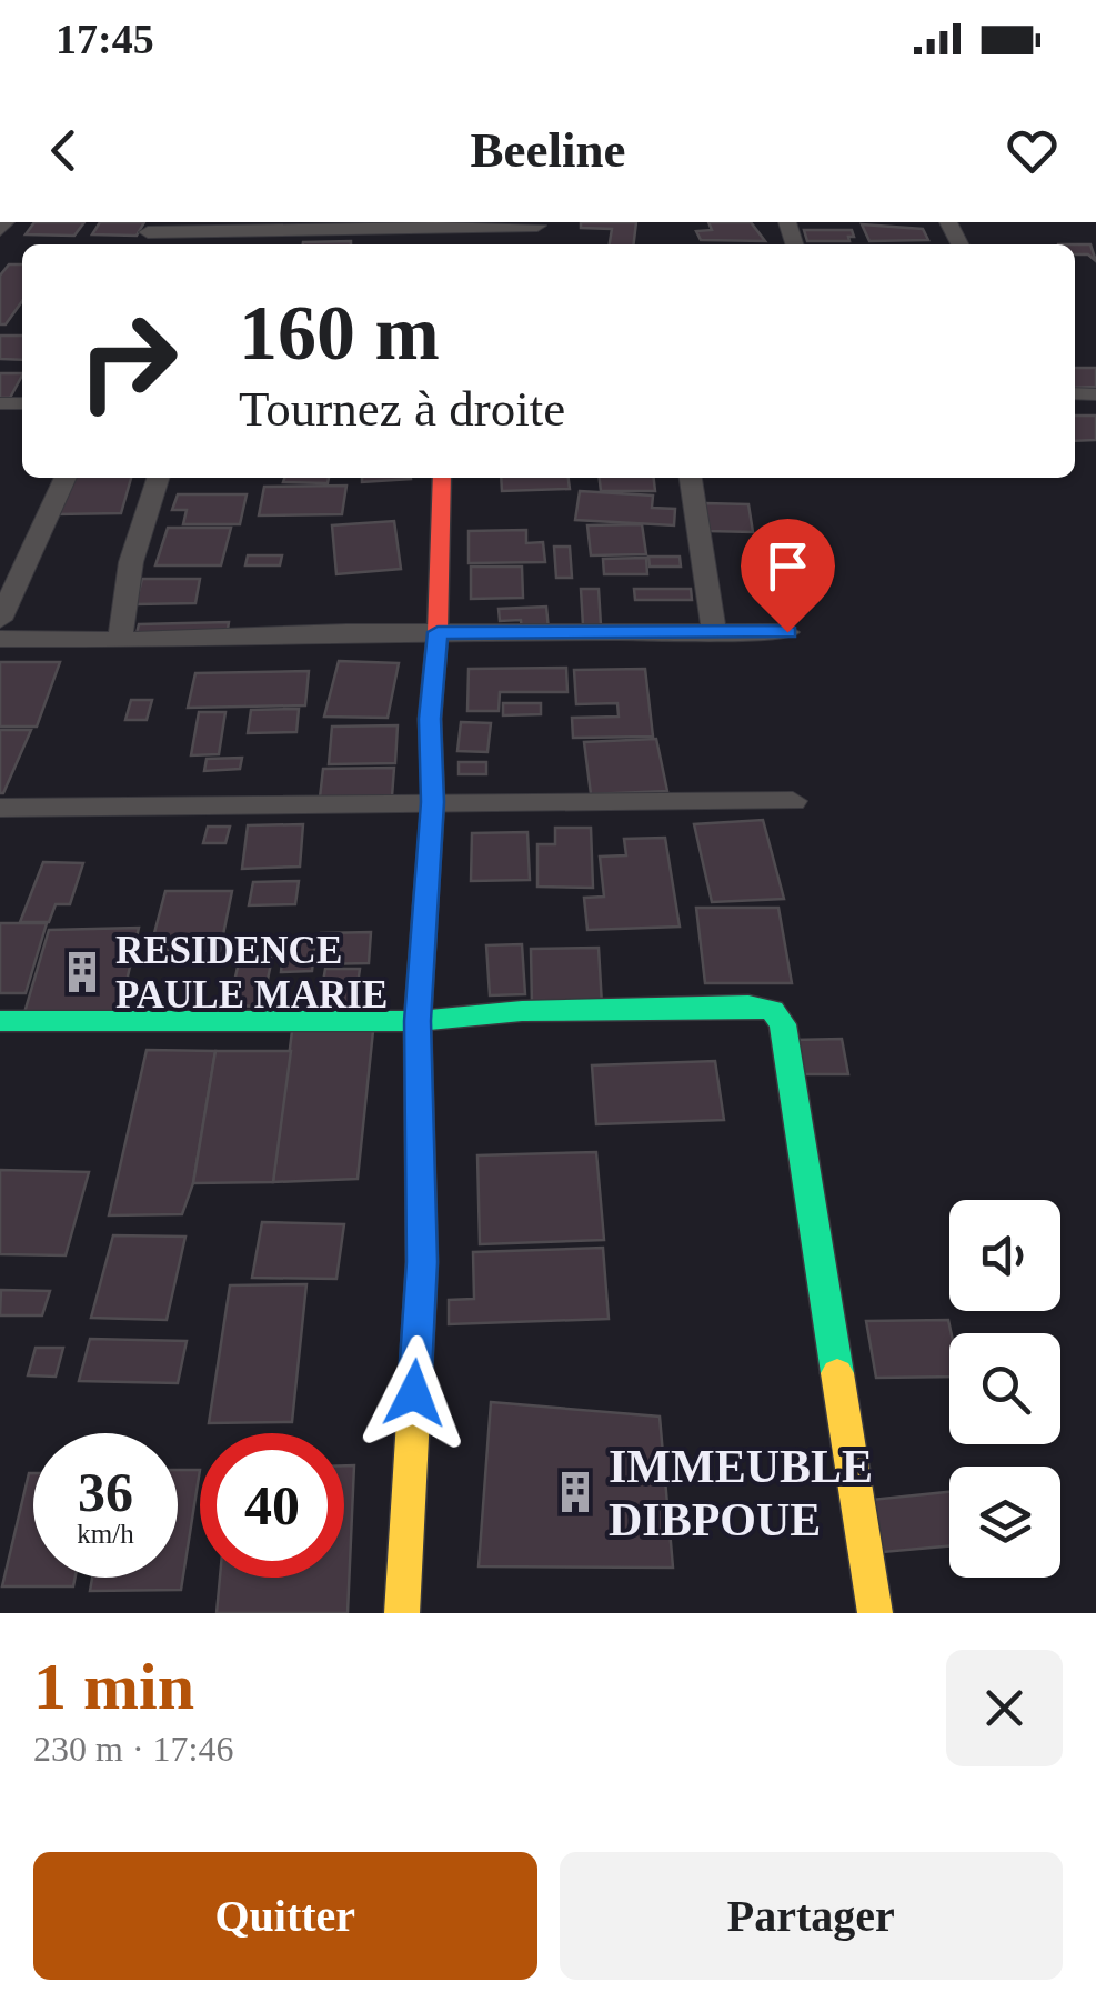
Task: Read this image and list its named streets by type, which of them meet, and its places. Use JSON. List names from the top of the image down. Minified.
{"places":{"building":["RESIDENCE PAULE MARIE","IMMEUBLE DIBPOUE"]},"page":{"status":"17:45","header":"Beeline","turn":["160 m","Tournez à droite"],"speed":"36 km/h","limit":"40","heading":["1 min","230 m · 17:46"],"buttons":["Quitter","Partager"]}}
